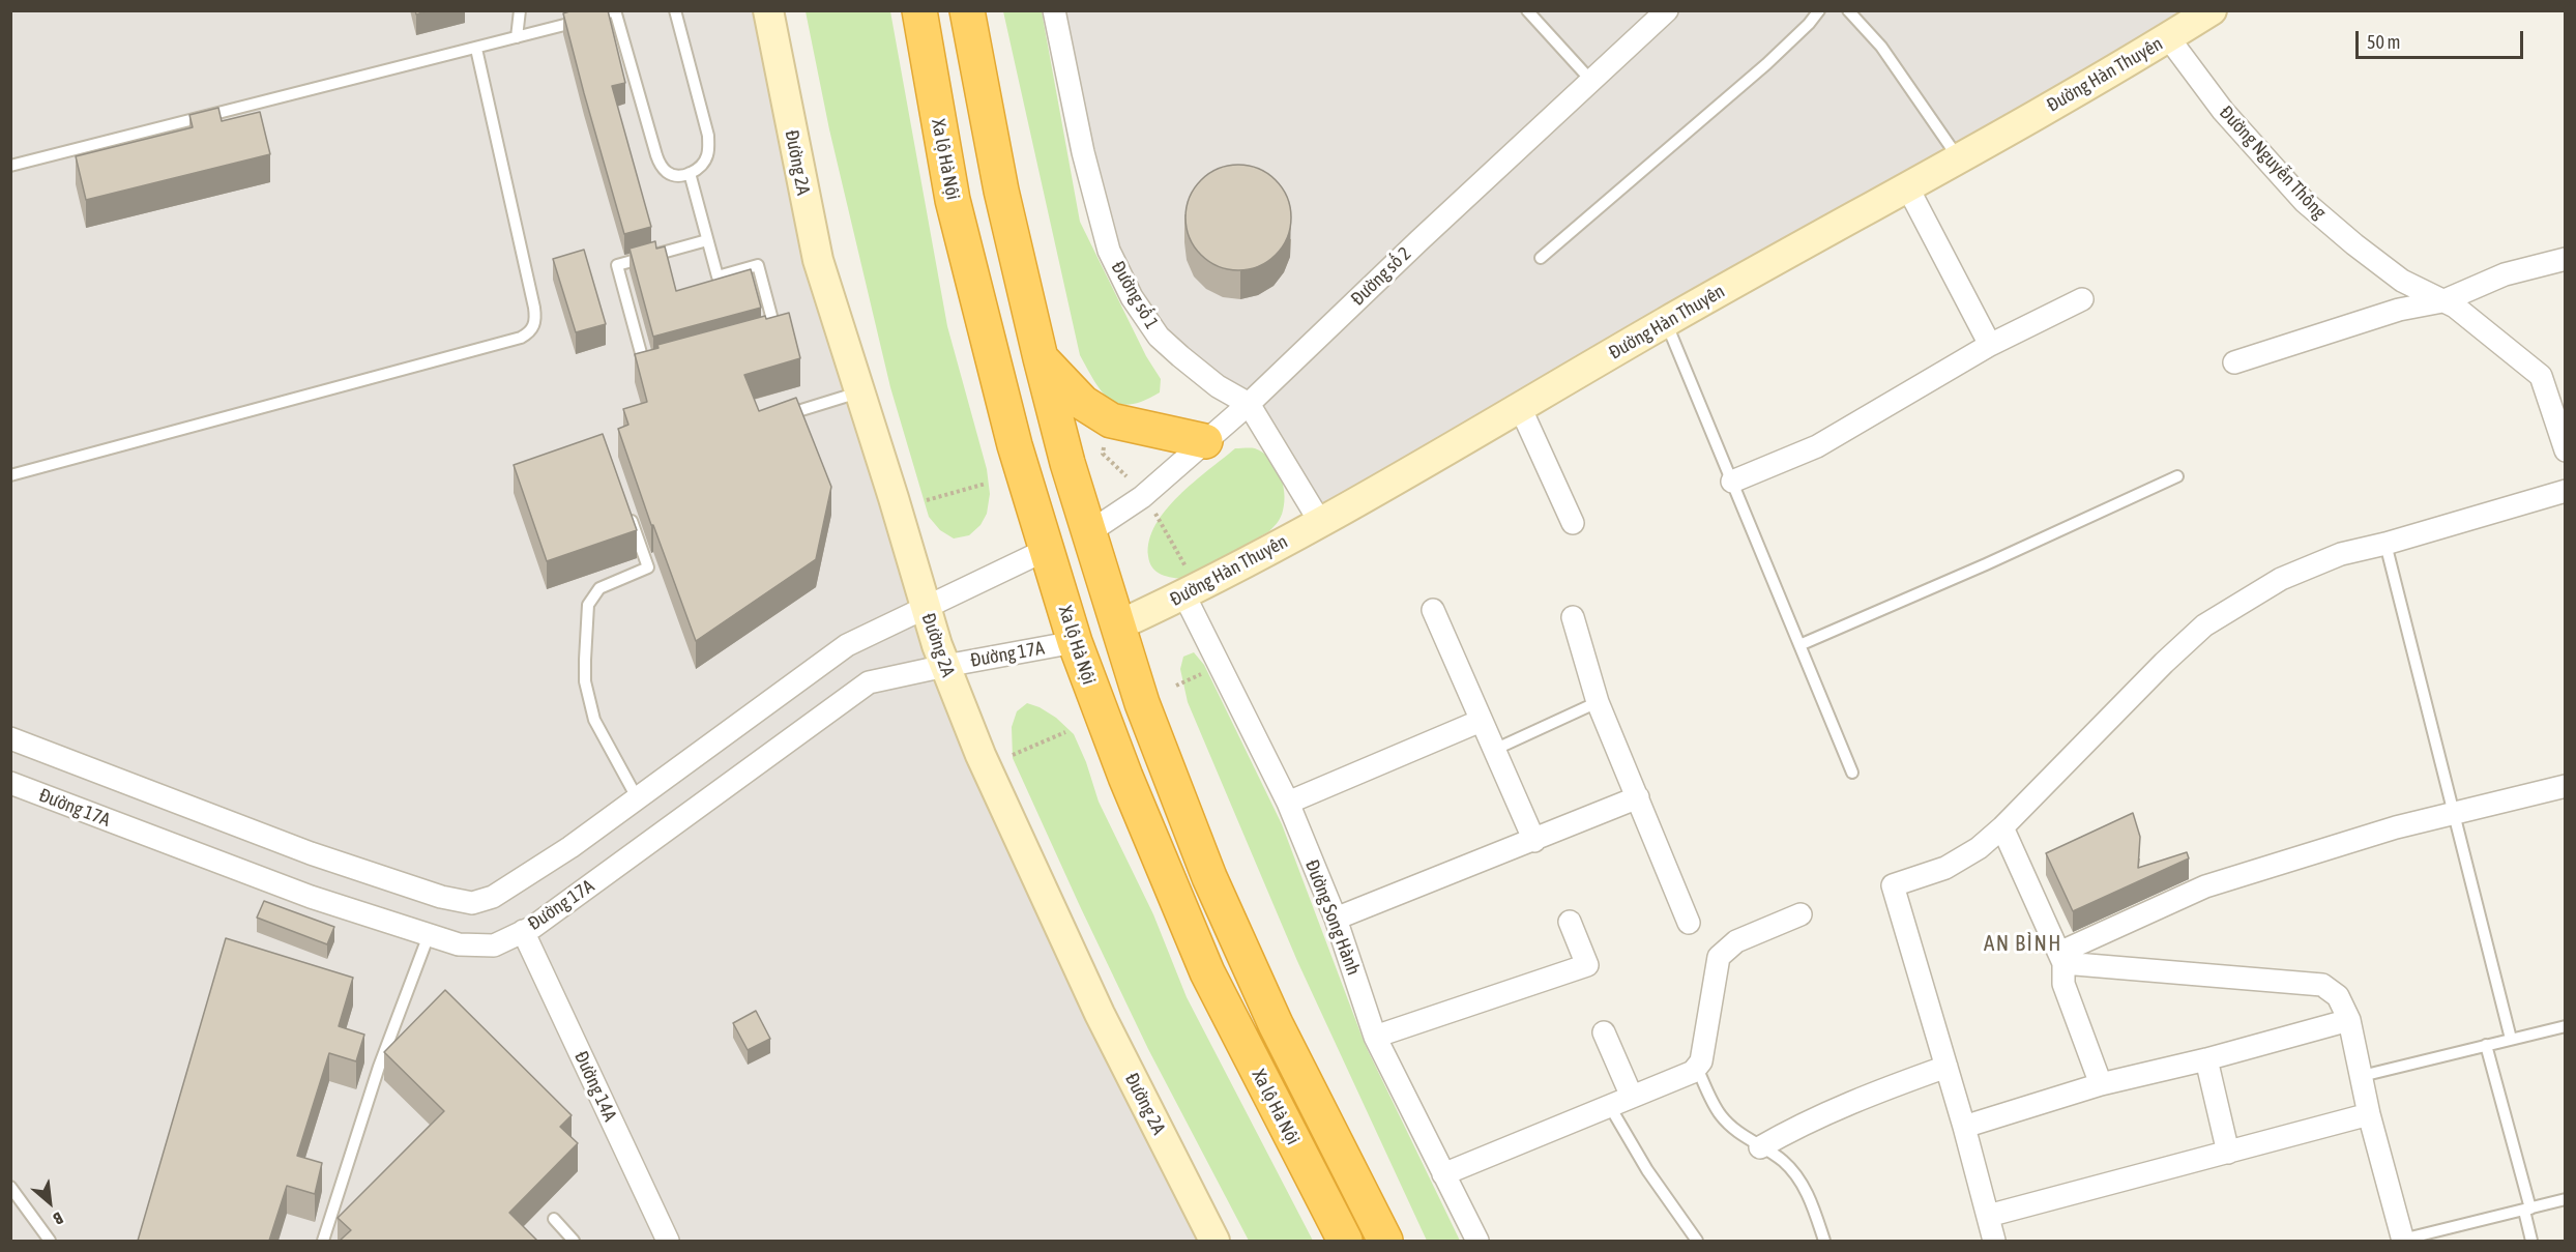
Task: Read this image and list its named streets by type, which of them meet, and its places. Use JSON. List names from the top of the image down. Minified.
{"streets":{"highway":["Xa lộ Hà Nội"],"street":["Đường Hàn Thuyên","Đường 2A","Đường Nguyễn Thông","Đường số 2","Đường số 1","Đường 17A","Đường Song Hành","Đường 14A"]},"crossings":[["Đường Hàn Thuyên","Xa lộ Hà Nội"],["Đường Hàn Thuyên","Đường Nguyễn Thông"],["Đường Hàn Thuyên","Đường số 1"],["Đường Hàn Thuyên","Đường Song Hành"],["Xa lộ Hà Nội","Đường số 2"],["Xa lộ Hà Nội","Đường 17A"],["Đường 2A","Đường 17A"],["Đường số 2","Đường số 1"],["Đường 17A","Đường 14A"]],"districts":["AN BÌNH"],"scale_bar":"50 m","north":"bottom right"}
